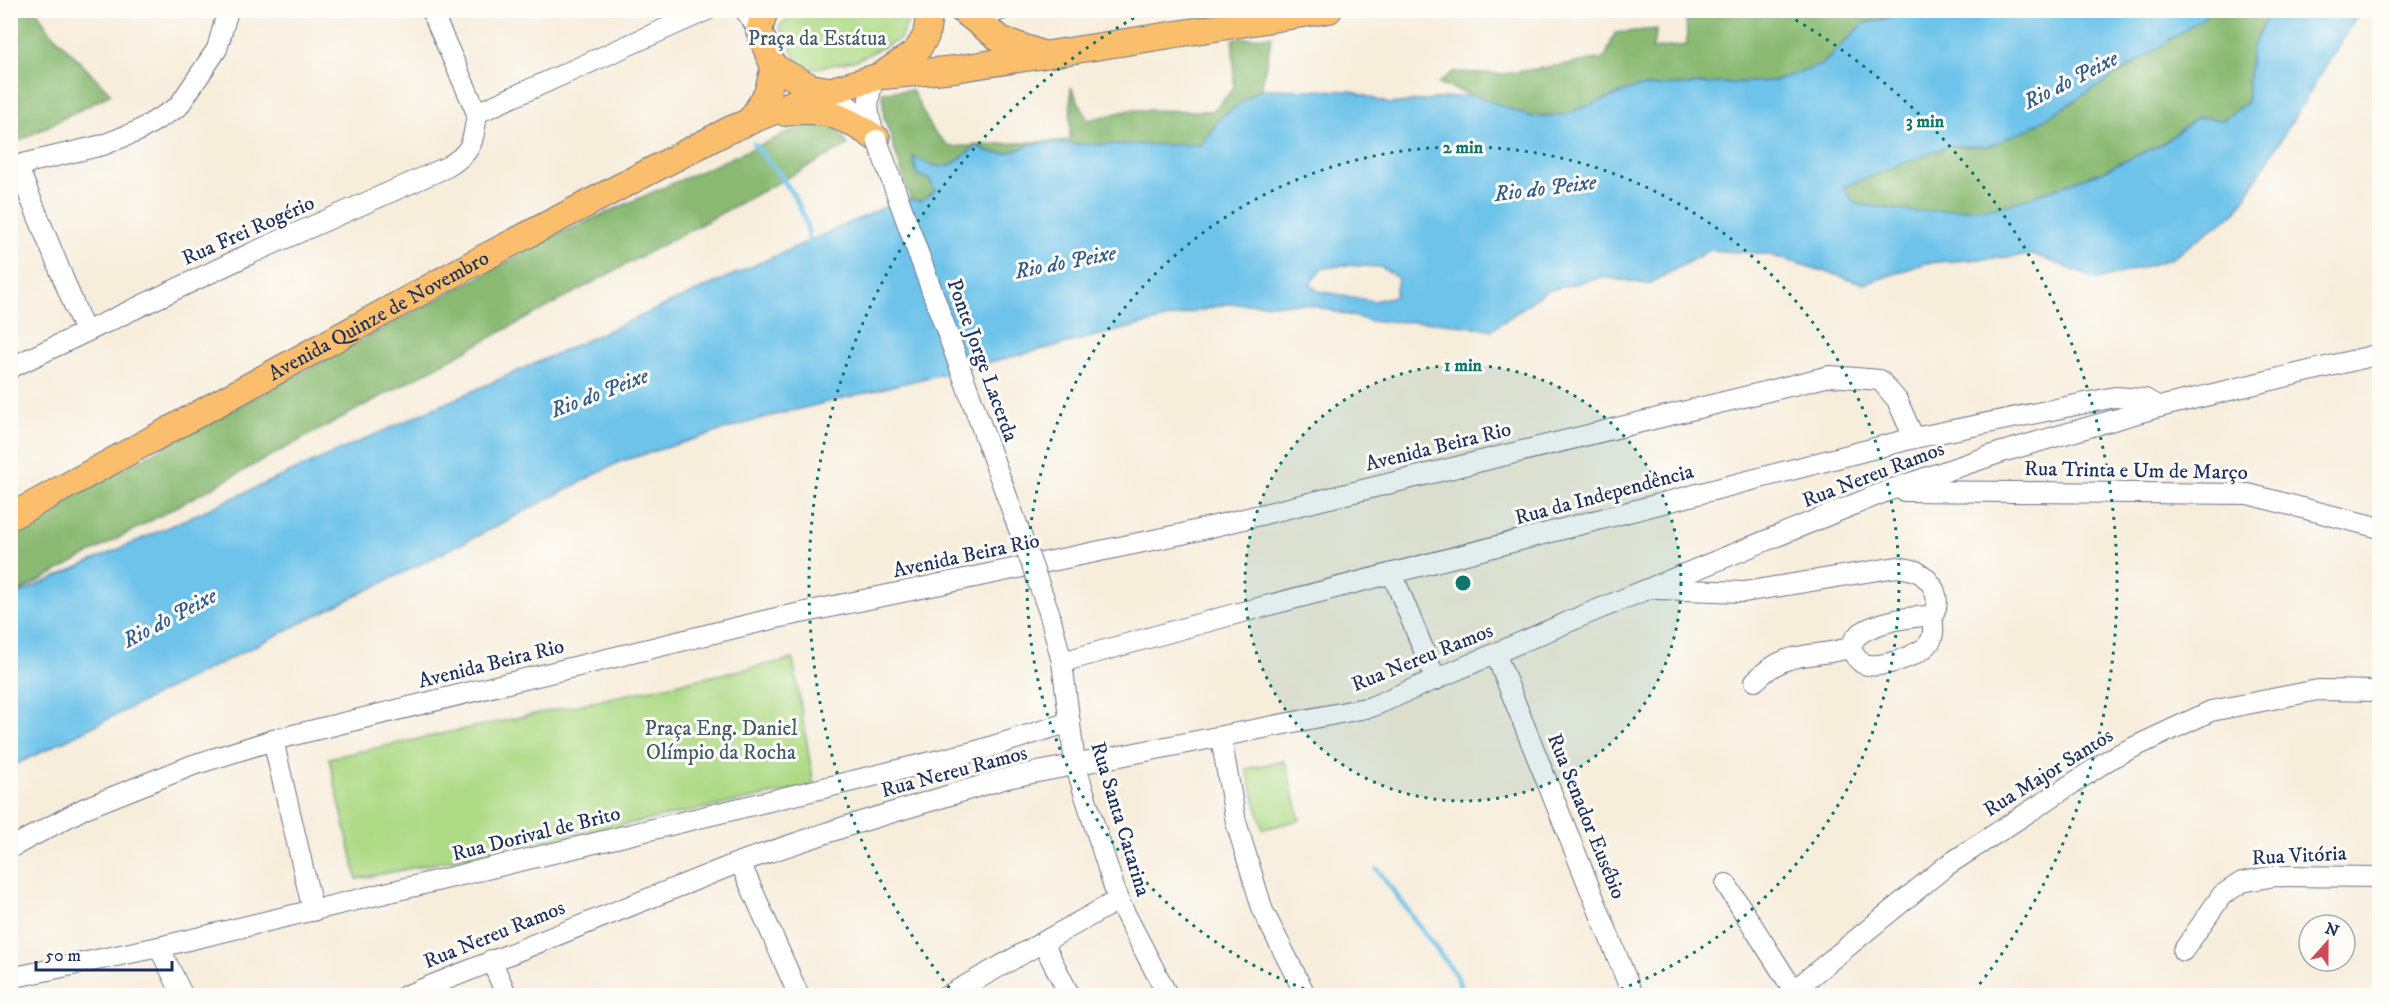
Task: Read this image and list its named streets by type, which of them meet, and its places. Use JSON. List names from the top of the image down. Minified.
{"streets":{"main road":["Avenida Quinze de Novembro"],"street":["Rua Frei Rogério","Ponte Jorge Lacerda","Avenida Beira Rio","Rua Trinta e Um de Março","Rua Nereu Ramos","Rua da Independência","Rua Major Santos","Rua Senador Eusébio","Rua Santa Catarina","Rua Dorival de Brito","Rua Vitória"]},"crossings":[["Avenida Quinze de Novembro","Ponte Jorge Lacerda"],["Ponte Jorge Lacerda","Rua Santa Catarina"],["Avenida Beira Rio","Rua da Independência"],["Rua Trinta e Um de Março","Rua Nereu Ramos"],["Rua Nereu Ramos","Rua da Independência"],["Rua Nereu Ramos","Rua Senador Eusébio"],["Rua Nereu Ramos","Rua Santa Catarina"],["Rua da Independência","Rua Santa Catarina"],["Rua Santa Catarina","Rua Dorival de Brito"]],"water":["Rio do Peixe"],"parks":["Praça da Estátua","Praça Eng. Daniel Olímpio da Rocha"],"scale_bar":"50 m","north":"top","rings":["3 min","2 min","1 min"]}
